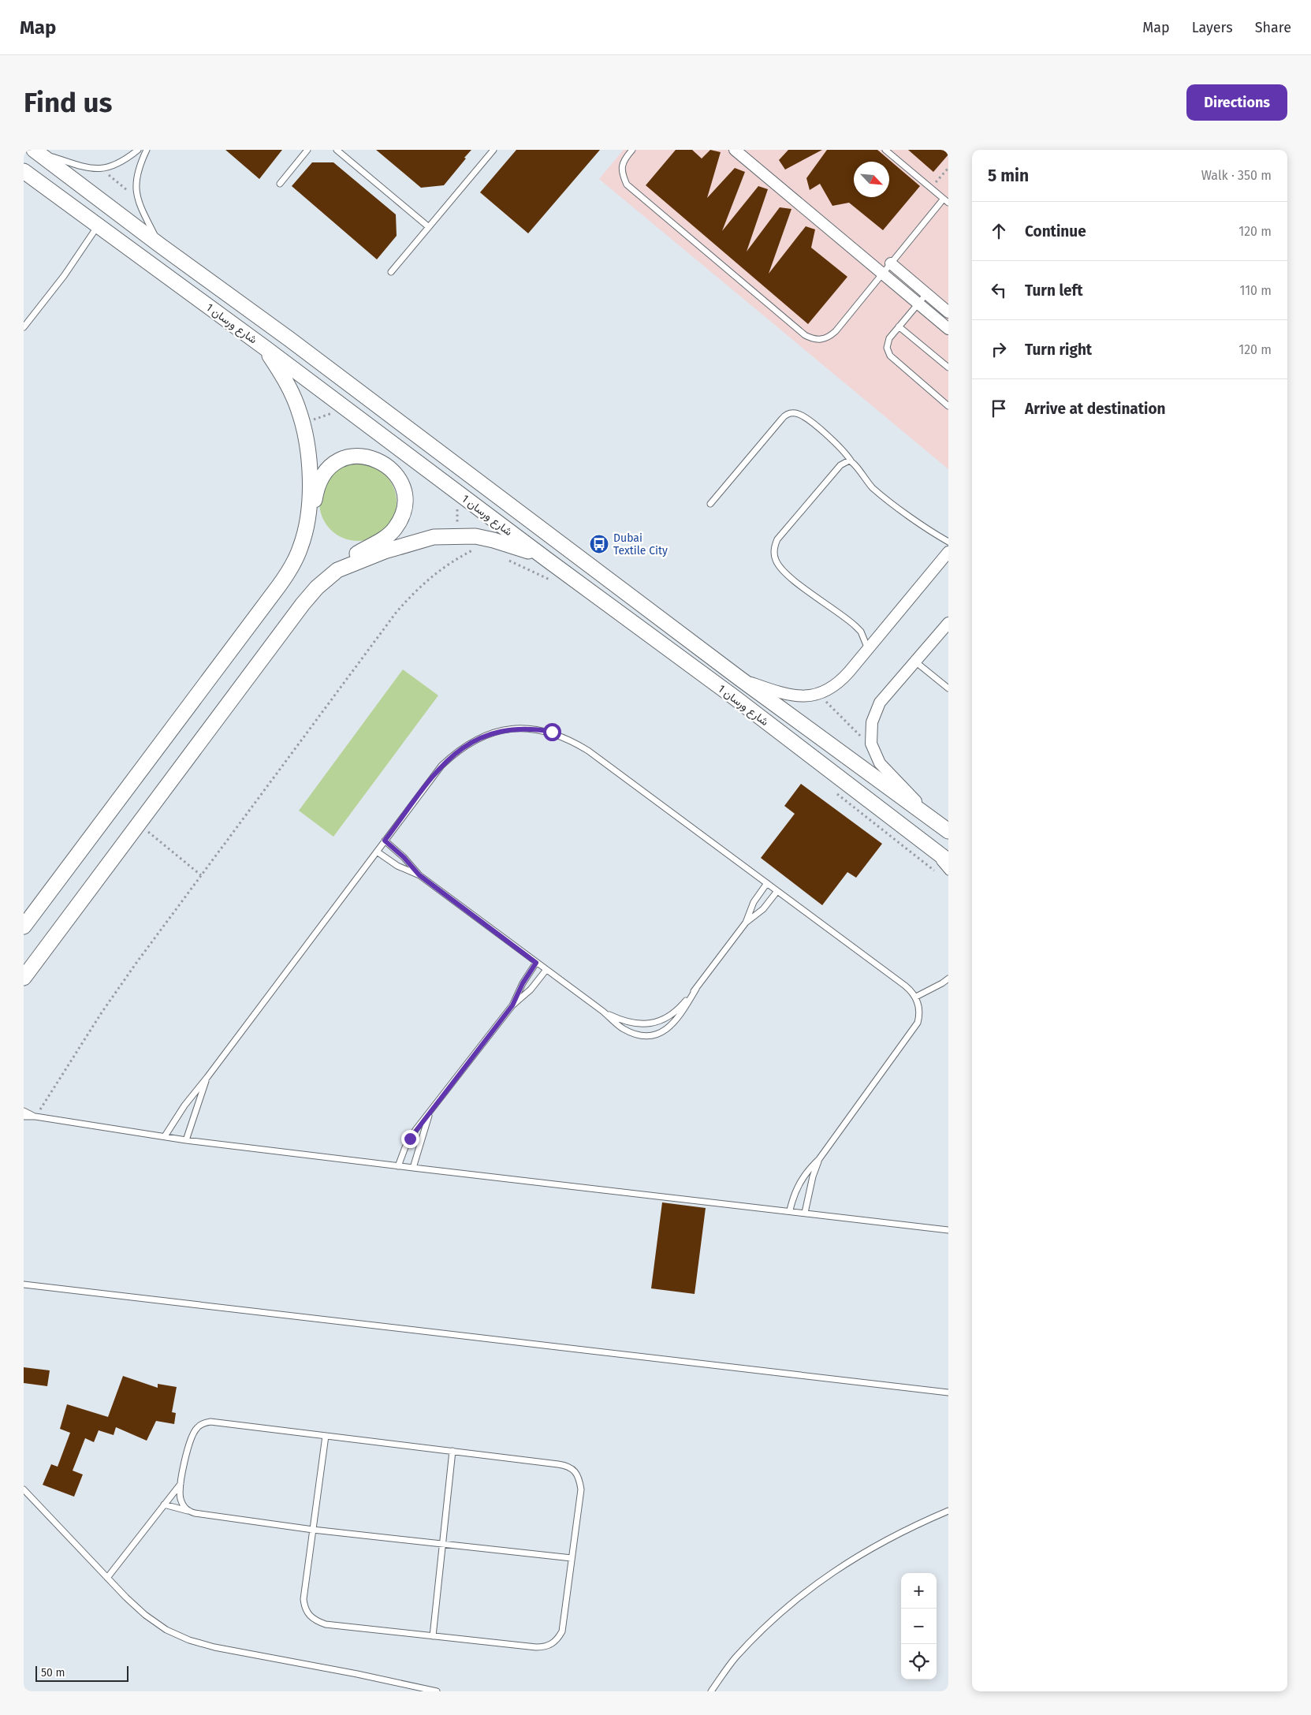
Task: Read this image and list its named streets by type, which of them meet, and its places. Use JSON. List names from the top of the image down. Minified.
{"streets":{"street":["شارع ورسان 1"]},"places":{"bus stop":["Dubai Textile City"]},"scale_bar":"50 m","north":"bottom right","page":{"header":"Map","nav":["Map","Layers","Share"],"buttons":"Directions","title":"Find us","heading":["5 min","Walk · 350 m"],"list":[["Continue","120 m"],["Turn left","110 m"],["Turn right","120 m"],"Arrive at destination"],"map_buttons":["+","−"],"scale":"50 m"}}
